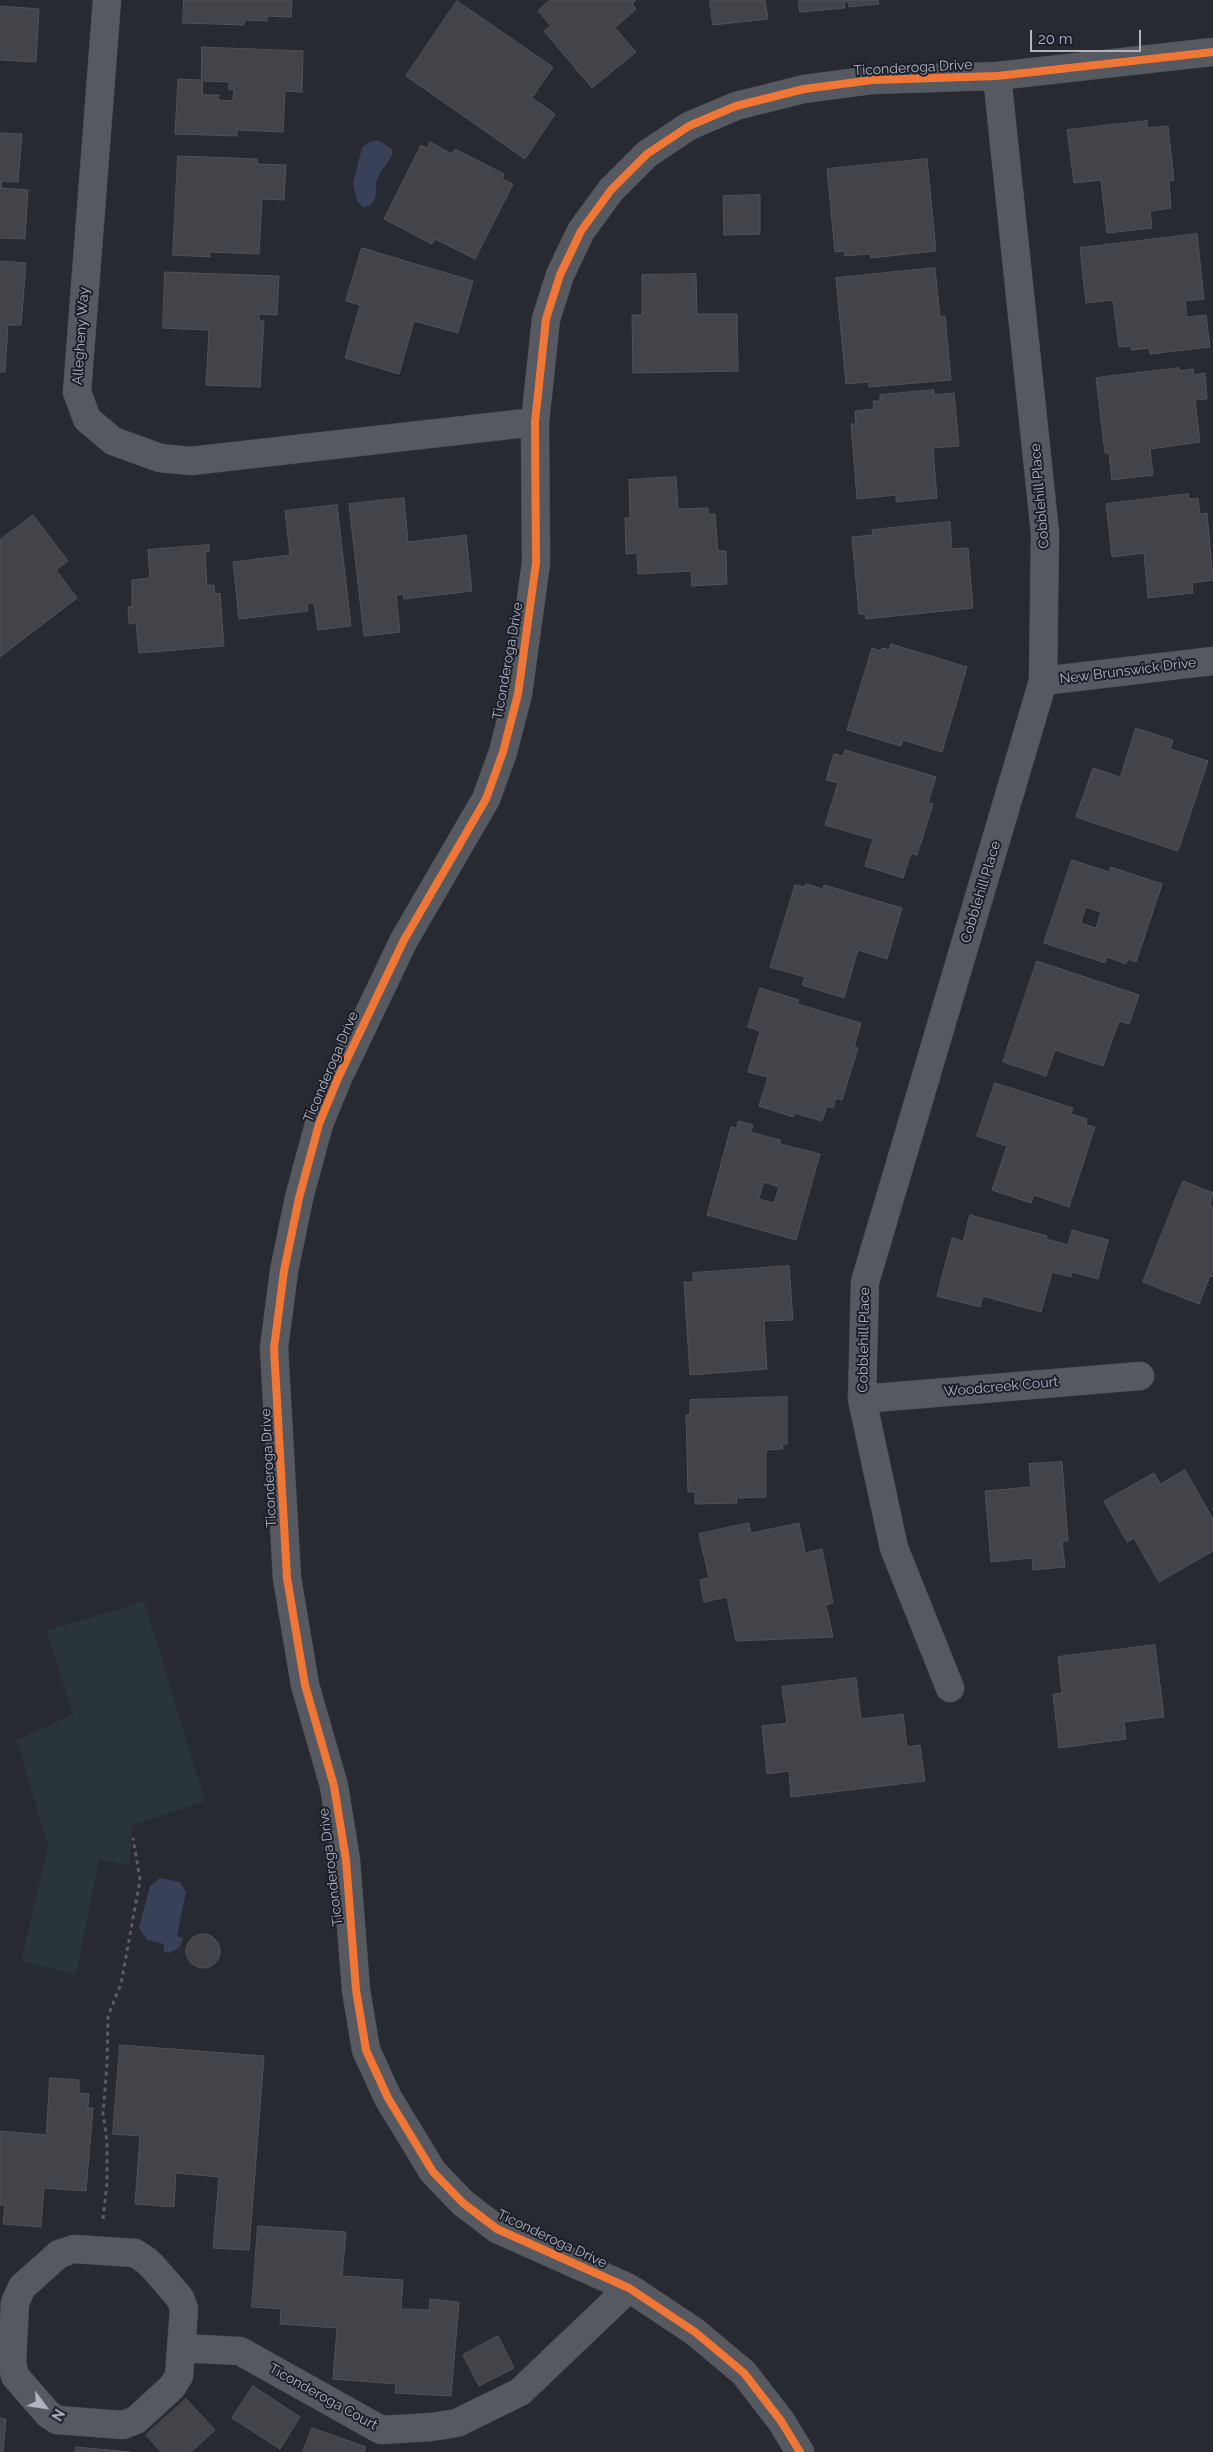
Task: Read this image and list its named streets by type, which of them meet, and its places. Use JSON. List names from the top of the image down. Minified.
{"streets":{"street":["Ticonderoga Drive","Allegheny Way","Cobblehill Place","New Brunswick Drive","Woodcreek Court","Ticonderoga Court"]},"crossings":[["Ticonderoga Drive","Allegheny Way"],["Ticonderoga Drive","Cobblehill Place"],["Ticonderoga Drive","Ticonderoga Court"],["Cobblehill Place","New Brunswick Drive"],["Cobblehill Place","Woodcreek Court"]],"scale_bar":"20 m","north":"bottom right"}
